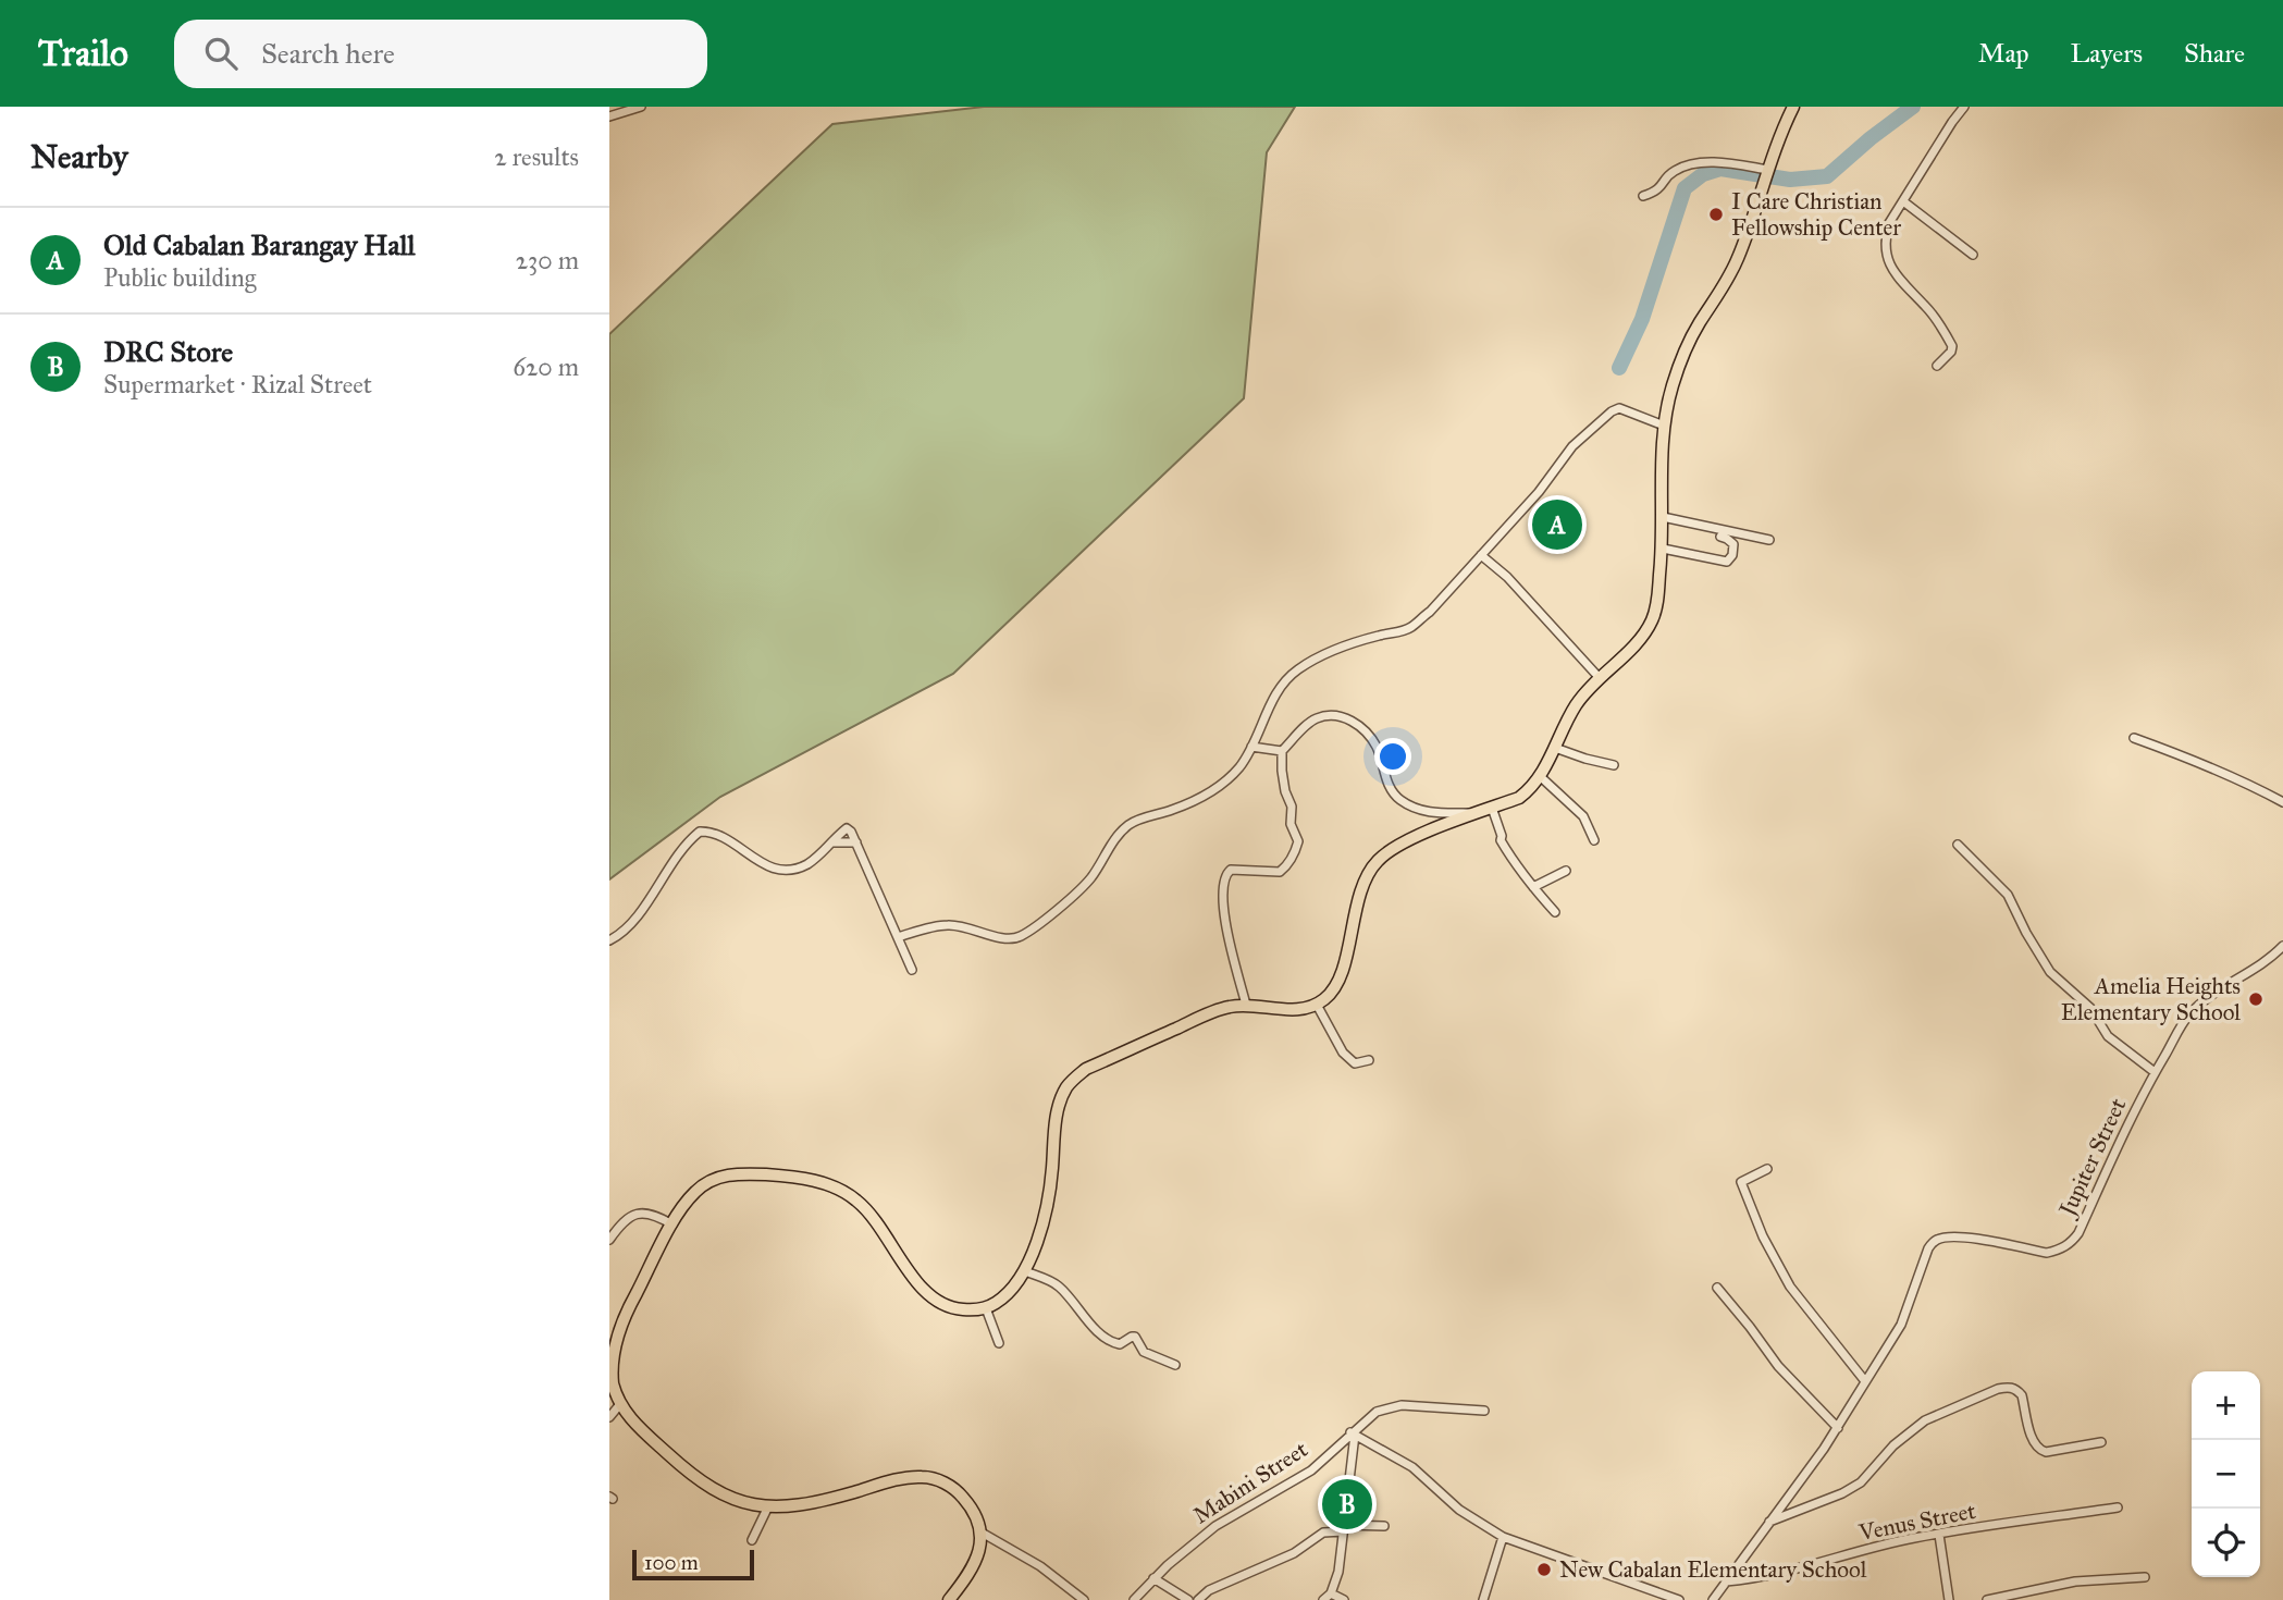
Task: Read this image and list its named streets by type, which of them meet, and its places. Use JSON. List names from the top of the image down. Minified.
{"streets":{"street":["Jupiter Street","Mabini Street","Venus Street"]},"crossings":[["Jupiter Street","Venus Street"]],"places":["I Care Christian Fellowship Center","Amelia Heights Elementary School","New Cabalan Elementary School"],"scale_bar":"100 m","page":{"header":"Trailo","search":"Search here","nav":["Map","Layers","Share"],"heading":["Nearby","2 results"],"list":[{"mark":"A","name":"Old Cabalan Barangay Hall","note":"Public building","value":"230 m"},{"mark":"B","name":"DRC Store","note":"Supermarket · Rizal Street","value":"620 m"}],"pins":["A","B"],"map_buttons":["+","−"],"scale":"100 m"}}
